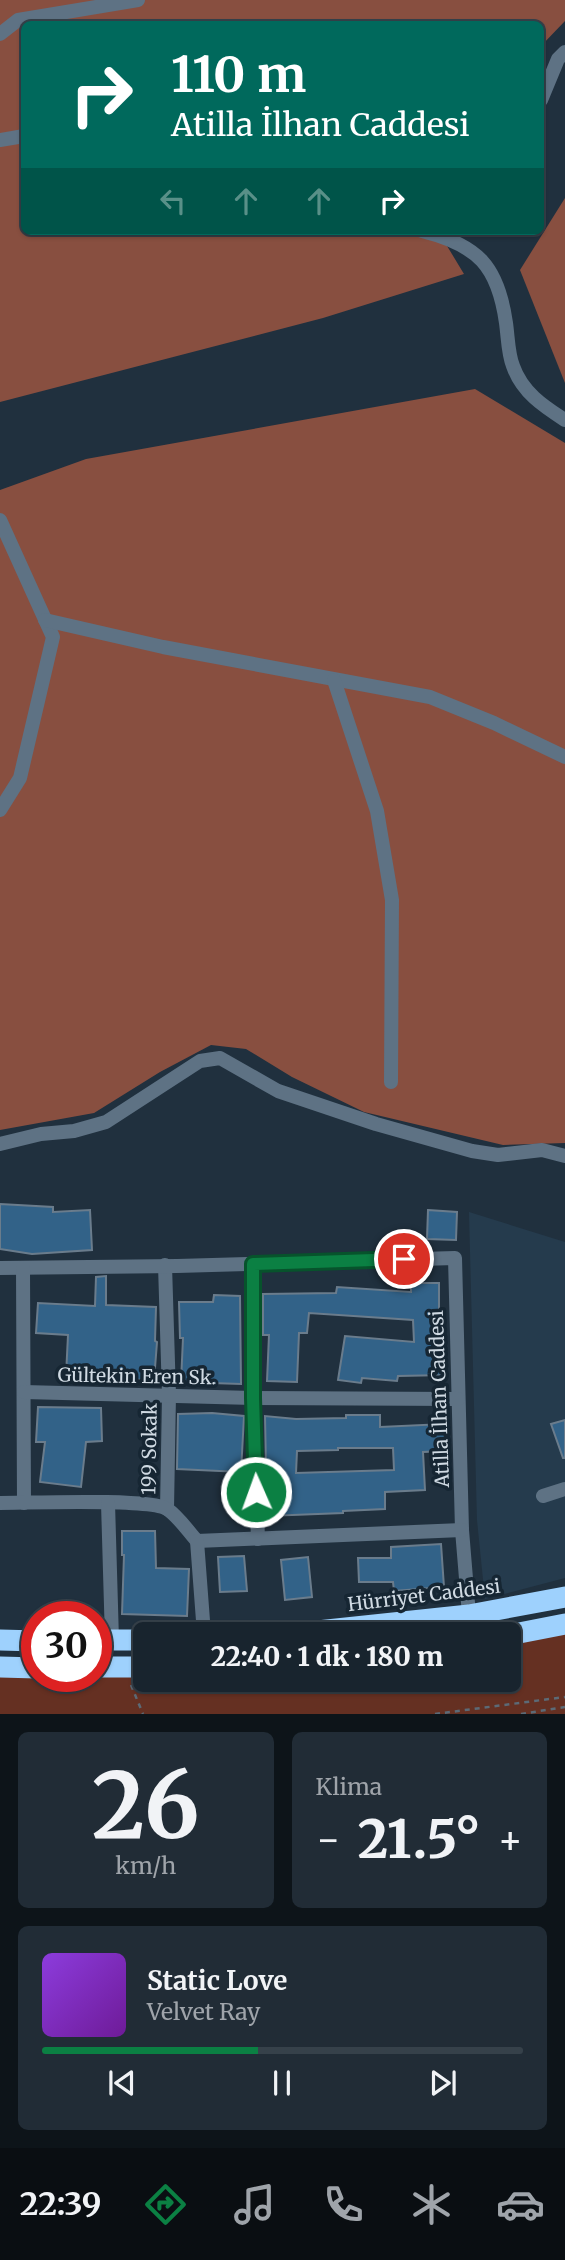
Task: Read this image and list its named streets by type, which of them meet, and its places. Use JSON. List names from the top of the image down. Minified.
{"streets":{"highway":["Hürriyet Caddesi"],"street":["Gültekin Eren Sk.","Atilla İlhan Caddesi","199 Sokak"]},"crossings":[["Gültekin Eren Sk.","Atilla İlhan Caddesi"],["Gültekin Eren Sk.","199 Sokak"],["Atilla İlhan Caddesi","199 Sokak"],["Atilla İlhan Caddesi","Hürriyet Caddesi"]],"page":{"turn":["110 m","Atilla İlhan Caddesi"],"limit":"30","trip":"22:40 · 1 dk · 180 m","tile":[["26","km/h"],"Klima"],"heat":["−","21.5°","+"],"song":["Static Love","Velvet Ray"],"tabs":"22:39"}}
